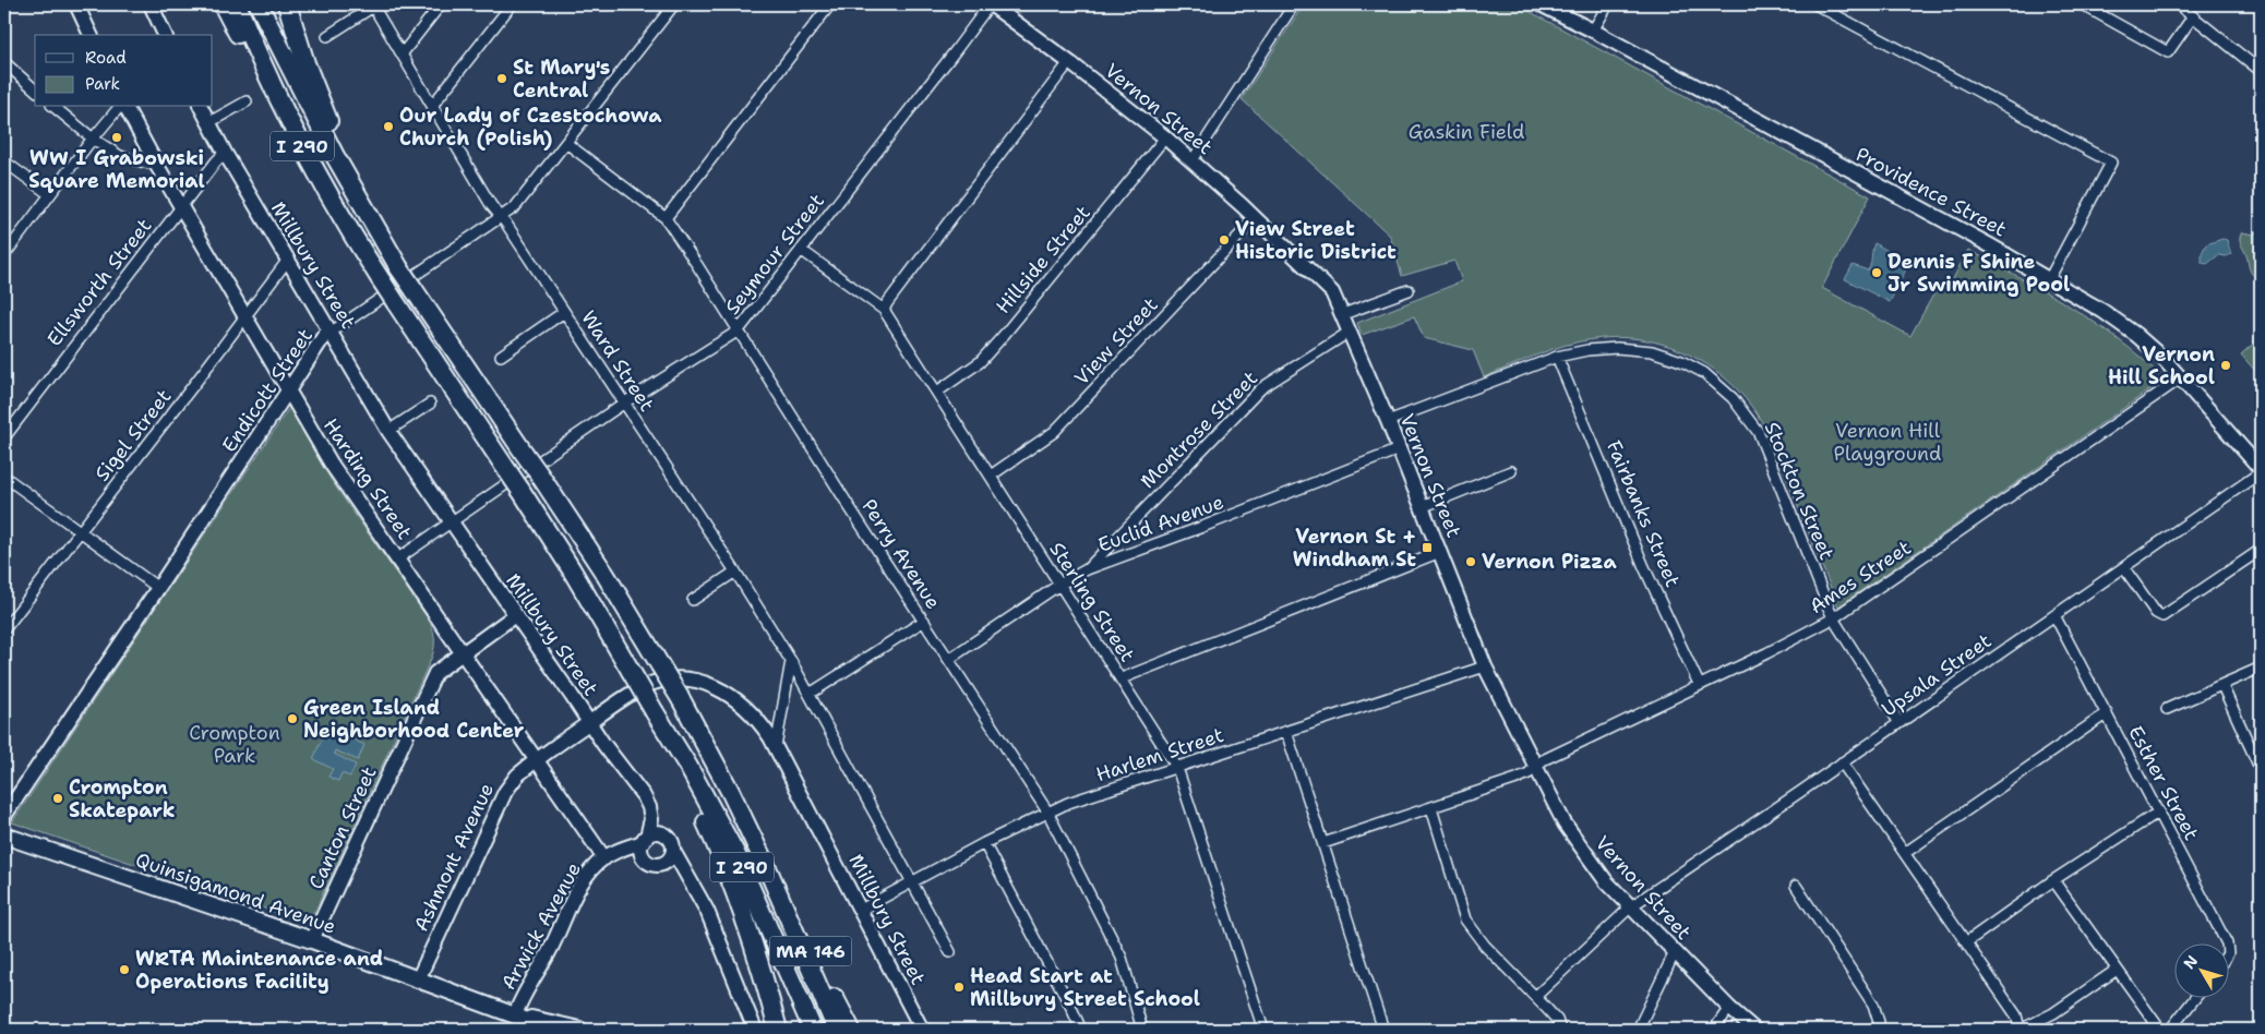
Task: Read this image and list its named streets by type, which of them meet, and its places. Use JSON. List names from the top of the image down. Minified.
{"streets":{"highway":["I 290","MA 146"],"main road":["Vernon Street","Providence Street","Millbury Street","Endicott Street","Harding Street","Canton Street","Ashmont Avenue","Quinsigamond Avenue","Arwick Avenue"],"street":["Seymour Street","Hillside Street","Ellsworth Street","View Street","Ward Street","Montrose Street","Sigel Street","Stockton Street","Fairbanks Street","Euclid Avenue","Perry Avenue","Ames Street","Sterling Street","Upsala Street","Harlem Street","Esther Street"]},"crossings":[["Vernon Street","Seymour Street"],["Vernon Street","Hillside Street"],["Vernon Street","View Street"],["Vernon Street","Montrose Street"],["Vernon Street","Stockton Street"],["Vernon Street","Euclid Avenue"],["Vernon Street","Ames Street"],["Vernon Street","Upsala Street"],["Vernon Street","Harlem Street"],["I 290","MA 146"],["Providence Street","Ames Street"],["Providence Street","Upsala Street"],["Seymour Street","Millbury Street"],["Seymour Street","Ward Street"],["Seymour Street","Harding Street"],["Seymour Street","Perry Avenue"],["Seymour Street","Sterling Street"],["Hillside Street","Sterling Street"],["Millbury Street","Ellsworth Street"],["Millbury Street","Endicott Street"],["Millbury Street","Sigel Street"],["Millbury Street","Harlem Street"],["Millbury Street","Canton Street"],["Millbury Street","Ashmont Avenue"],["Ellsworth Street","Harding Street"],["View Street","Sterling Street"],["Ward Street","Endicott Street"],["Ward Street","Harlem Street"],["Endicott Street","Harding Street"],["Endicott Street","Perry Avenue"],["Montrose Street","Euclid Avenue"],["Sigel Street","Harding Street"],["Harding Street","Canton Street"],["Harding Street","Ashmont Avenue"],["Harding Street","Arwick Avenue"],["Stockton Street","Fairbanks Street"],["Stockton Street","Ames Street"],["Stockton Street","Upsala Street"],["Fairbanks Street","Ames Street"],["Euclid Avenue","Perry Avenue"],["Euclid Avenue","Sterling Street"],["Perry Avenue","Harlem Street"],["Sterling Street","Harlem Street"],["Upsala Street","Esther Street"],["Canton Street","Quinsigamond Avenue"],["Ashmont Avenue","Quinsigamond Avenue"],["Quinsigamond Avenue","Arwick Avenue"]],"parks":["Gaskin Field","Vernon Hill Playground","Crompton Park"],"places":{"other":["St Mary's Central","Our Lady of Czestochowa Church (Polish)","WW I Grabowski Square Memorial","View Street Historic District","Dennis F Shine Jr Swimming Pool","Vernon Hill School","Vernon Pizza","Green Island Neighborhood Center","Crompton Skatepark","WRTA Maintenance and Operations Facility","Head Start at Millbury Street School"],"transit":["Vernon St + Windham St"]},"legend":["Road","Park"],"north":"top left"}
